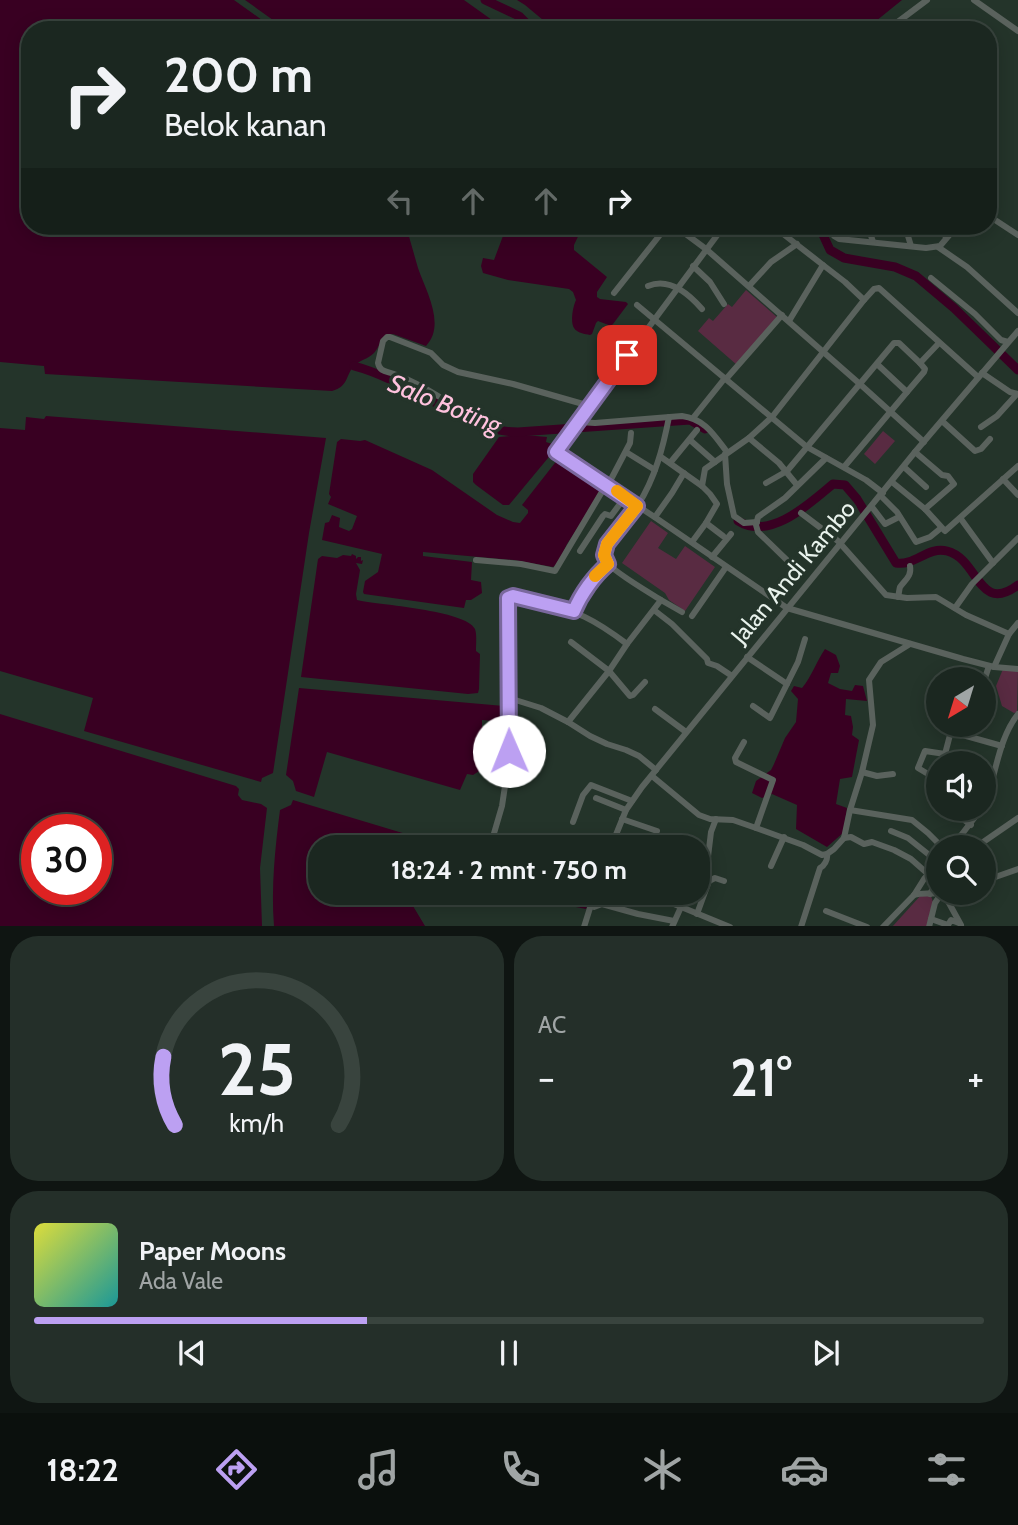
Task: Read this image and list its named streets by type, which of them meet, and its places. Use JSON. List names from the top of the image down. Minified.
{"streets":{"street":["Jalan Andi Kambo"]},"water":["Salo Boting"],"north":"bottom left","page":{"turn":["200 m","Belok kanan"],"limit":"30","trip":"18:24 · 2 mnt · 750 m","tile":"AC","heat":["−","21°","+"],"song":["Paper Moons","Ada Vale"],"tabs":"18:22","gauge":["25","km/h"]}}
